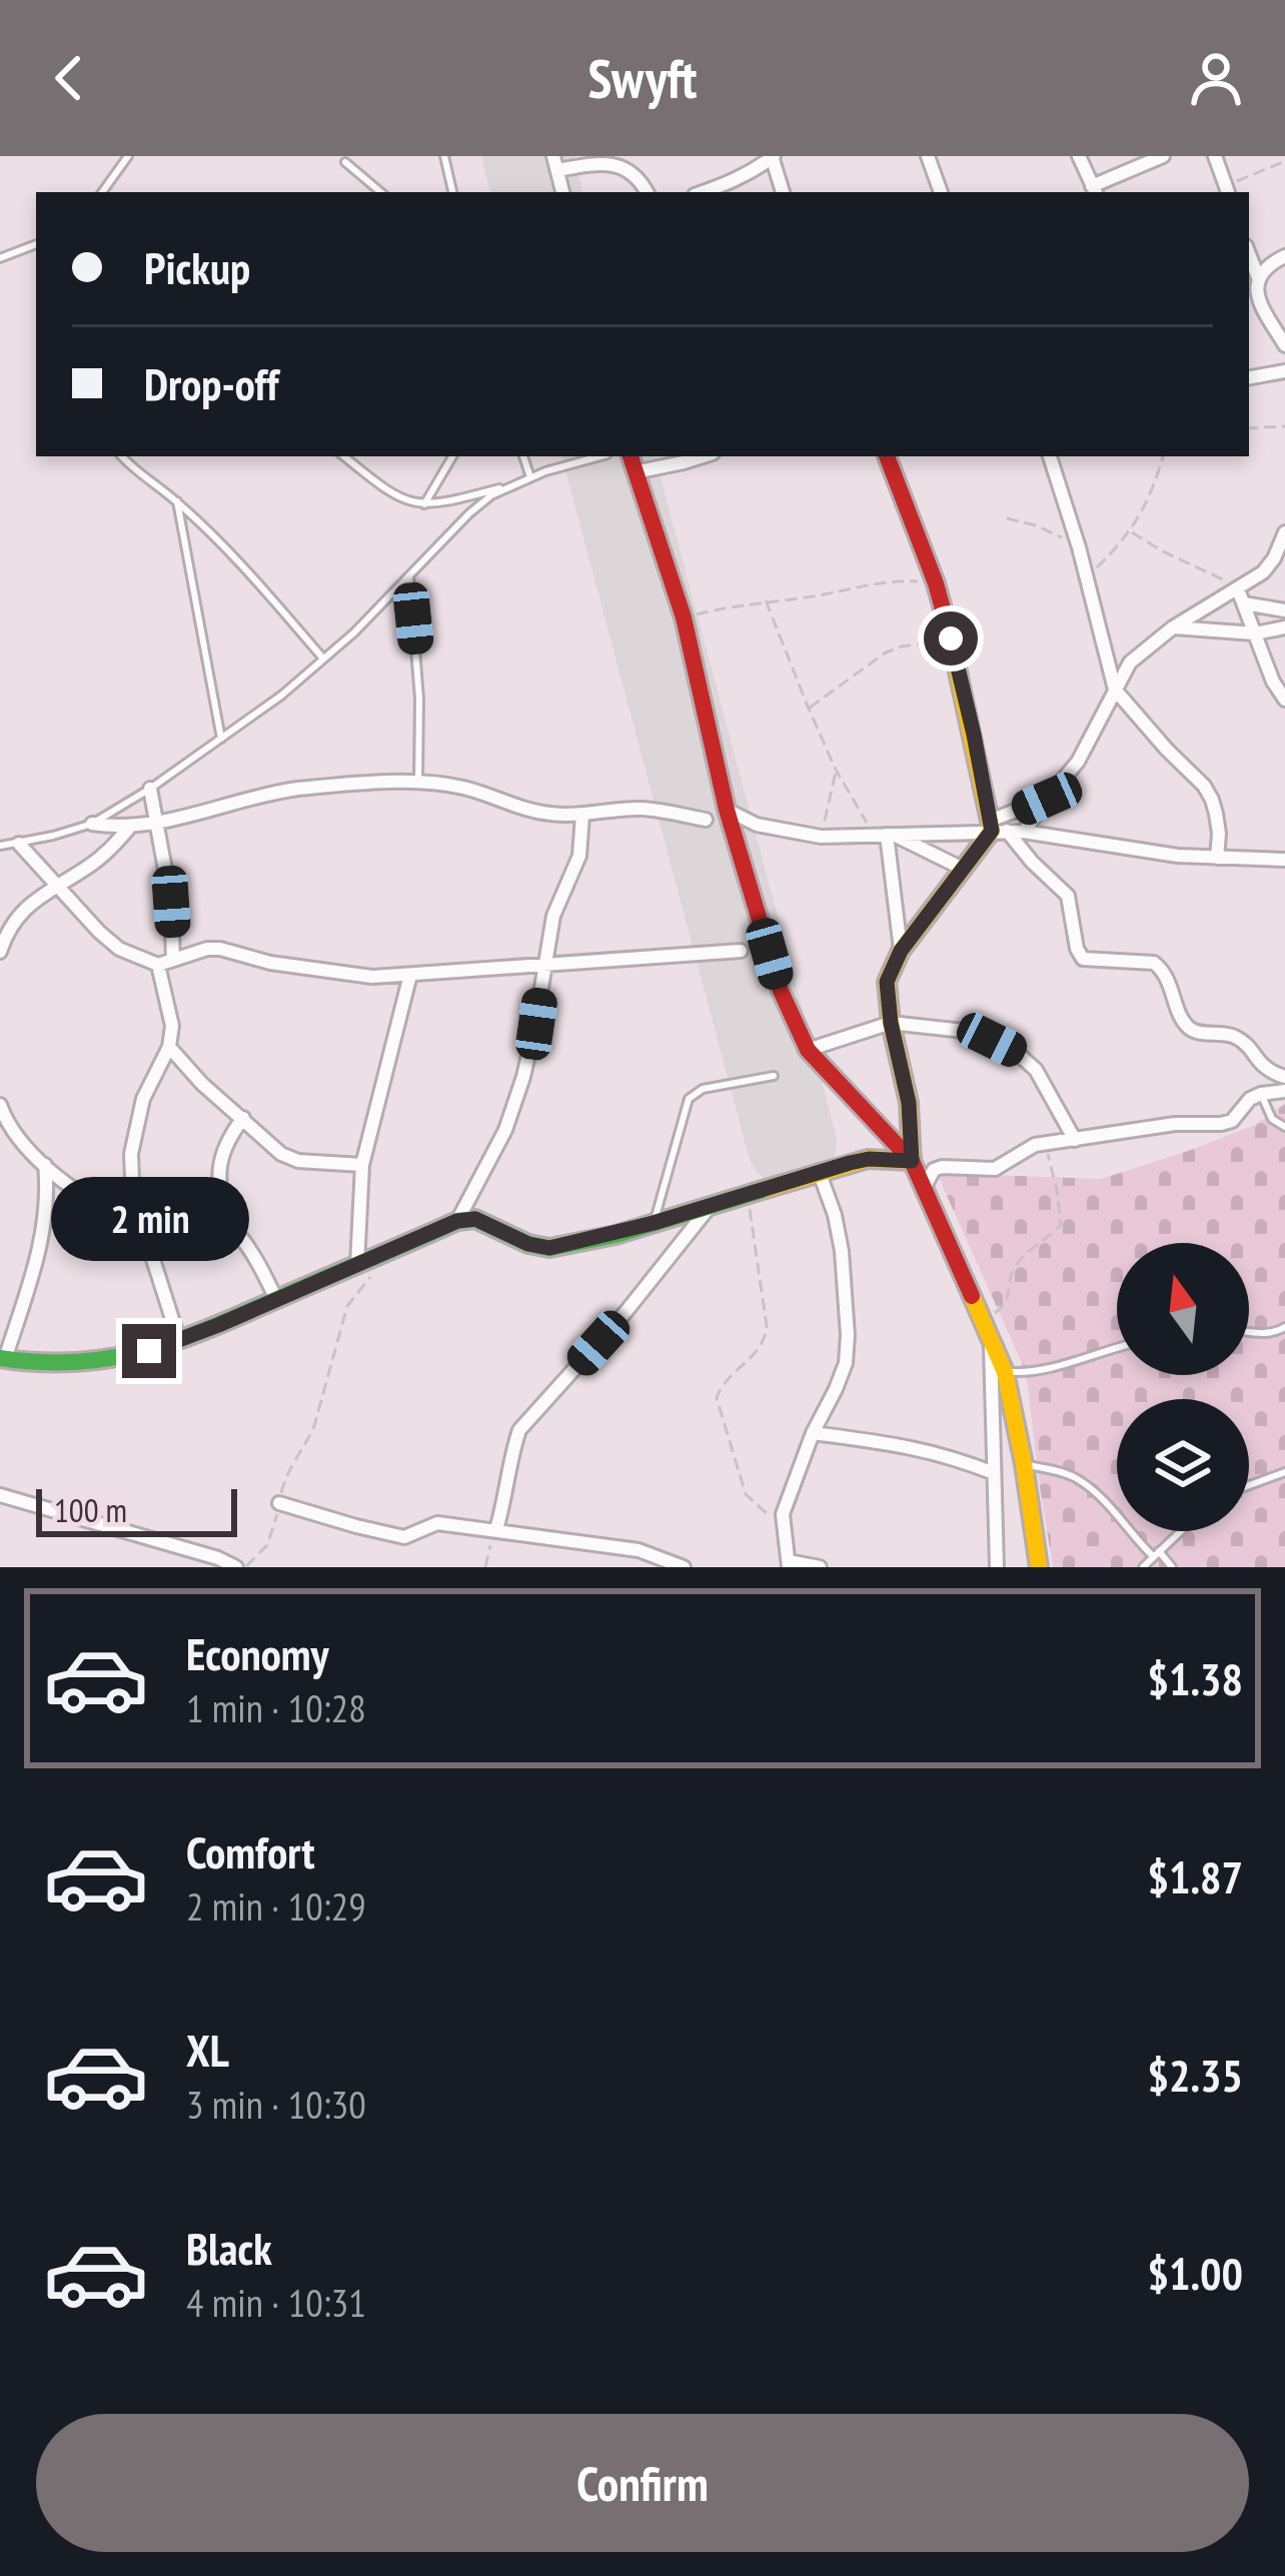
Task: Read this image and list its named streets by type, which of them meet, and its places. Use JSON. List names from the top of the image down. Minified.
{"scale_bar":"100 m","north":"top","page":{"header":"Swyft","banner":["Pickup","Drop-off"],"bubble":"2 min","scale":"100 m","list":[{"name":"Economy","note":"1 min · 10:28","value":"$1.38"},{"name":"Comfort","note":"2 min · 10:29","value":"$1.87"},{"name":"XL","note":"3 min · 10:30","value":"$2.35"},{"name":"Black","note":"4 min · 10:31","value":"$1.00"}],"buttons":"Confirm"}}
